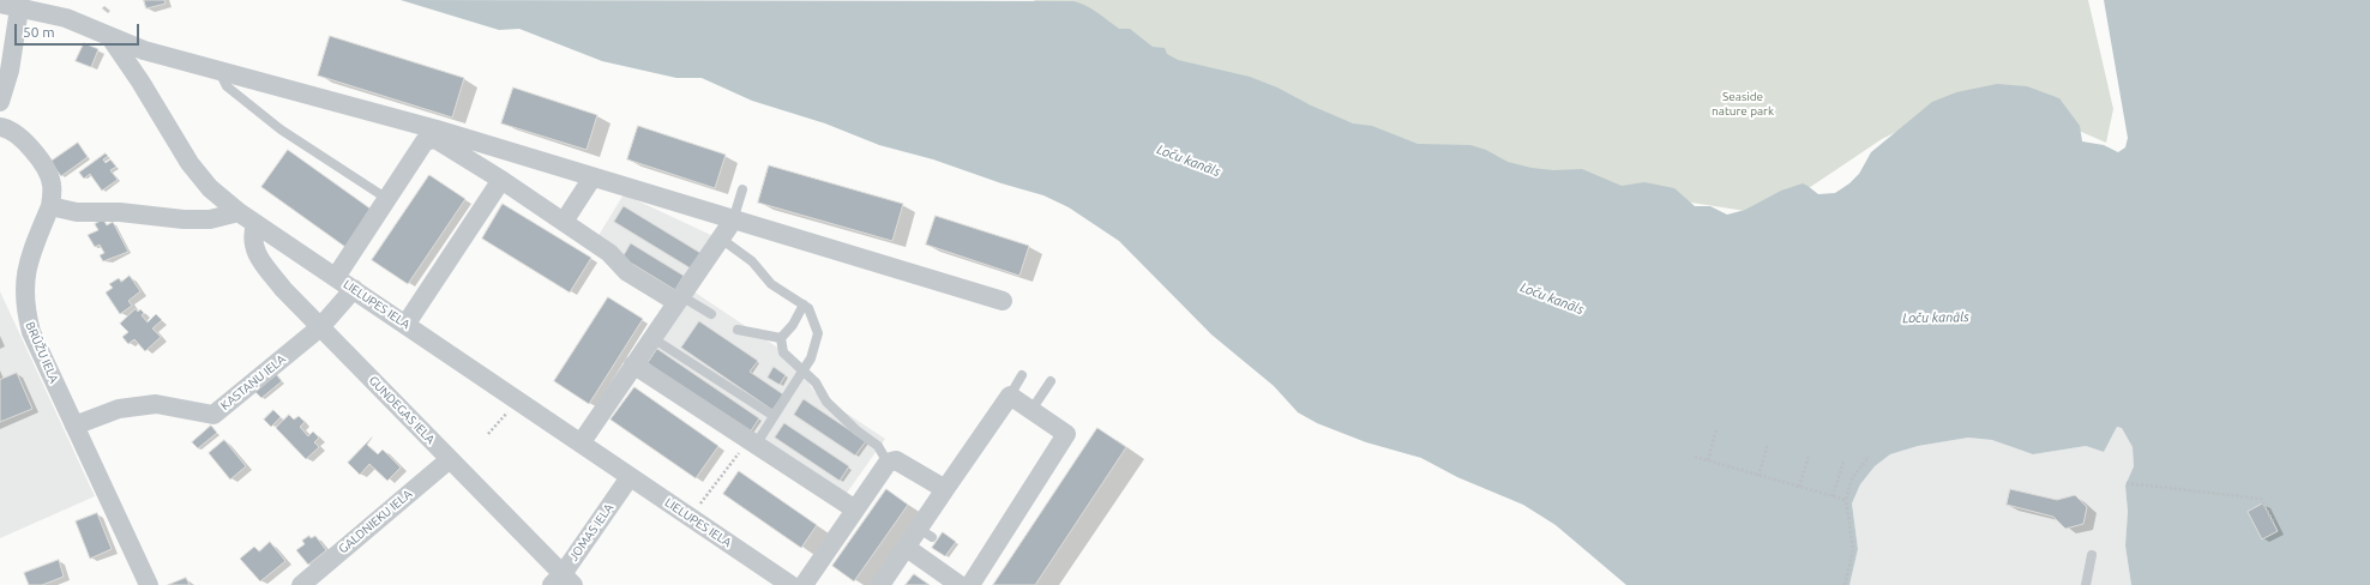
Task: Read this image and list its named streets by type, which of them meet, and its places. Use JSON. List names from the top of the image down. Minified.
{"streets":{"street":["LIELUPES IELA","BRŪŽU IELA","KASTAŅU IELA","GUNDEGAS IELA","GALDNIEKU IELA","JOMAS IELA"]},"crossings":[["LIELUPES IELA","KASTAŅU IELA"],["LIELUPES IELA","GUNDEGAS IELA"],["LIELUPES IELA","JOMAS IELA"],["BRŪŽU IELA","KASTAŅU IELA"],["KASTAŅU IELA","GUNDEGAS IELA"],["GUNDEGAS IELA","GALDNIEKU IELA"],["GUNDEGAS IELA","JOMAS IELA"]],"water":["Loču kanāls"],"parks":["Seaside nature park"],"scale_bar":"50 m"}
